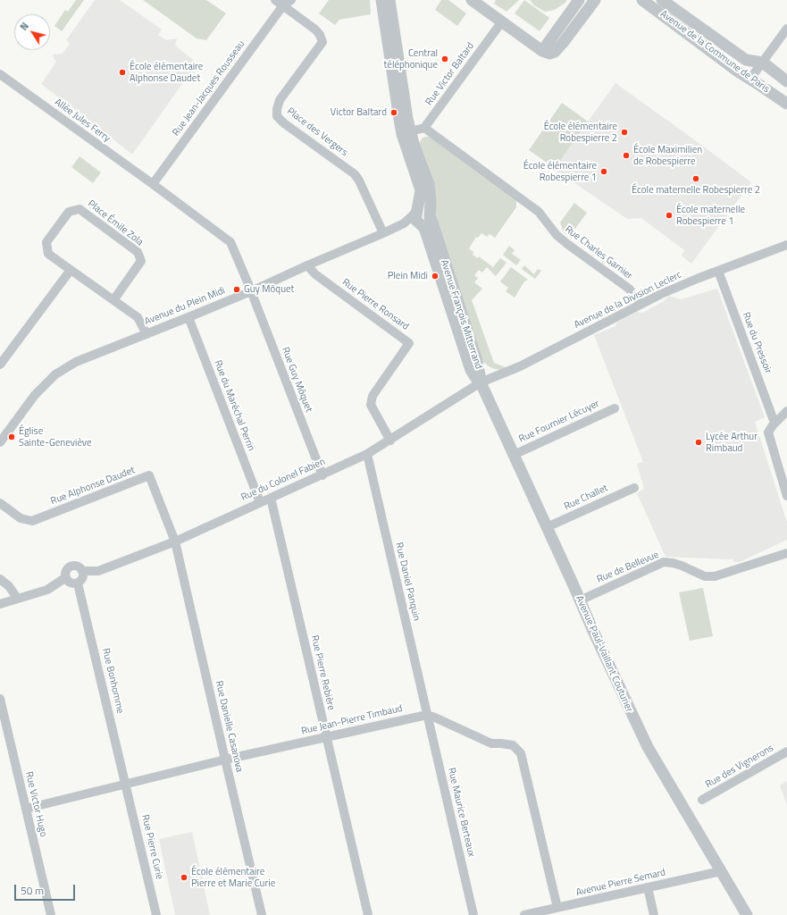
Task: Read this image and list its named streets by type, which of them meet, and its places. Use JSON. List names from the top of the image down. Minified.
{"streets":{"street":["Avenue de la Commune de Paris","Rue Victor Baltard","Rue Jean-Jacques Rousseau","Allée Jules Ferry","Place des Vergers","Place Émile Zola","Rue Charles Garnier","Avenue de la Division Leclerc","Rue Pierre Ronsard","Avenue du Plein Midi","Avenue François Mitterrand","Rue du Pressoir","Rue Guy Môquet","Rue du Maréchal Perrin","Rue Fournier Lécuyer","Rue du Colonel Fabien","Rue Alphonse Daudet","Rue Challet","Rue de Bellevue","Rue Daniel Panquin","Avenue Paul-Vaillant Couturier","Rue Pierre Rebière","Rue Bonhomme","Rue Jean-Pierre Timbaud","Rue Danielle Casanova","Rue des Vignerons","Rue Victor Hugo","Rue Maurice Berteaux","Rue Pierre Curie","Avenue Pierre Semard"]},"crossings":[["Rue Victor Baltard","Rue Charles Garnier"],["Rue Jean-Jacques Rousseau","Allée Jules Ferry"],["Rue Jean-Jacques Rousseau","Place des Vergers"],["Allée Jules Ferry","Avenue du Plein Midi"],["Allée Jules Ferry","Rue Guy Môquet"],["Place des Vergers","Avenue du Plein Midi"],["Place Émile Zola","Avenue du Plein Midi"],["Rue Charles Garnier","Avenue de la Division Leclerc"],["Avenue de la Division Leclerc","Avenue François Mitterrand"],["Avenue de la Division Leclerc","Rue du Pressoir"],["Avenue de la Division Leclerc","Rue du Colonel Fabien"],["Avenue de la Division Leclerc","Avenue Paul-Vaillant Couturier"],["Rue Pierre Ronsard","Avenue du Plein Midi"],["Rue Pierre Ronsard","Rue du Colonel Fabien"],["Avenue du Plein Midi","Avenue François Mitterrand"],["Avenue du Plein Midi","Rue Guy Môquet"],["Avenue du Plein Midi","Rue du Maréchal Perrin"],["Avenue François Mitterrand","Rue du Colonel Fabien"],["Avenue François Mitterrand","Avenue Paul-Vaillant Couturier"],["Rue Guy Môquet","Rue du Colonel Fabien"],["Rue du Maréchal Perrin","Rue du Colonel Fabien"],["Rue Fournier Lécuyer","Avenue Paul-Vaillant Couturier"],["Rue du Colonel Fabien","Rue Alphonse Daudet"],["Rue du Colonel Fabien","Rue Daniel Panquin"],["Rue du Colonel Fabien","Avenue Paul-Vaillant Couturier"],["Rue du Colonel Fabien","Rue Pierre Rebière"],["Rue du Colonel Fabien","Rue Bonhomme"],["Rue du Colonel Fabien","Rue Danielle Casanova"],["Rue Alphonse Daudet","Rue Danielle Casanova"],["Rue Challet","Avenue Paul-Vaillant Couturier"],["Rue de Bellevue","Avenue Paul-Vaillant Couturier"],["Rue Daniel Panquin","Rue Jean-Pierre Timbaud"],["Rue Daniel Panquin","Rue Maurice Berteaux"],["Avenue Paul-Vaillant Couturier","Avenue Pierre Semard"],["Rue Pierre Rebière","Rue Jean-Pierre Timbaud"],["Rue Bonhomme","Rue Jean-Pierre Timbaud"],["Rue Bonhomme","Rue Pierre Curie"],["Rue Jean-Pierre Timbaud","Rue Danielle Casanova"],["Rue Jean-Pierre Timbaud","Rue Victor Hugo"],["Rue Jean-Pierre Timbaud","Rue Maurice Berteaux"],["Rue Jean-Pierre Timbaud","Rue Pierre Curie"]],"places":["Central téléphonique","École élémentaire Alphonse Daudet","Victor Baltard","École élémentaire Robespierre 2","École Maximilien de Robespierre","École élémentaire Robespierre 1","École maternelle Robespierre 2","École maternelle Robespierre 1","Plein Midi","Guy Môquet","Église Sainte-Geneviève","Lycée Arthur Rimbaud","École élémentaire Pierre et Marie Curie"],"scale_bar":"50 m","north":"top left"}
